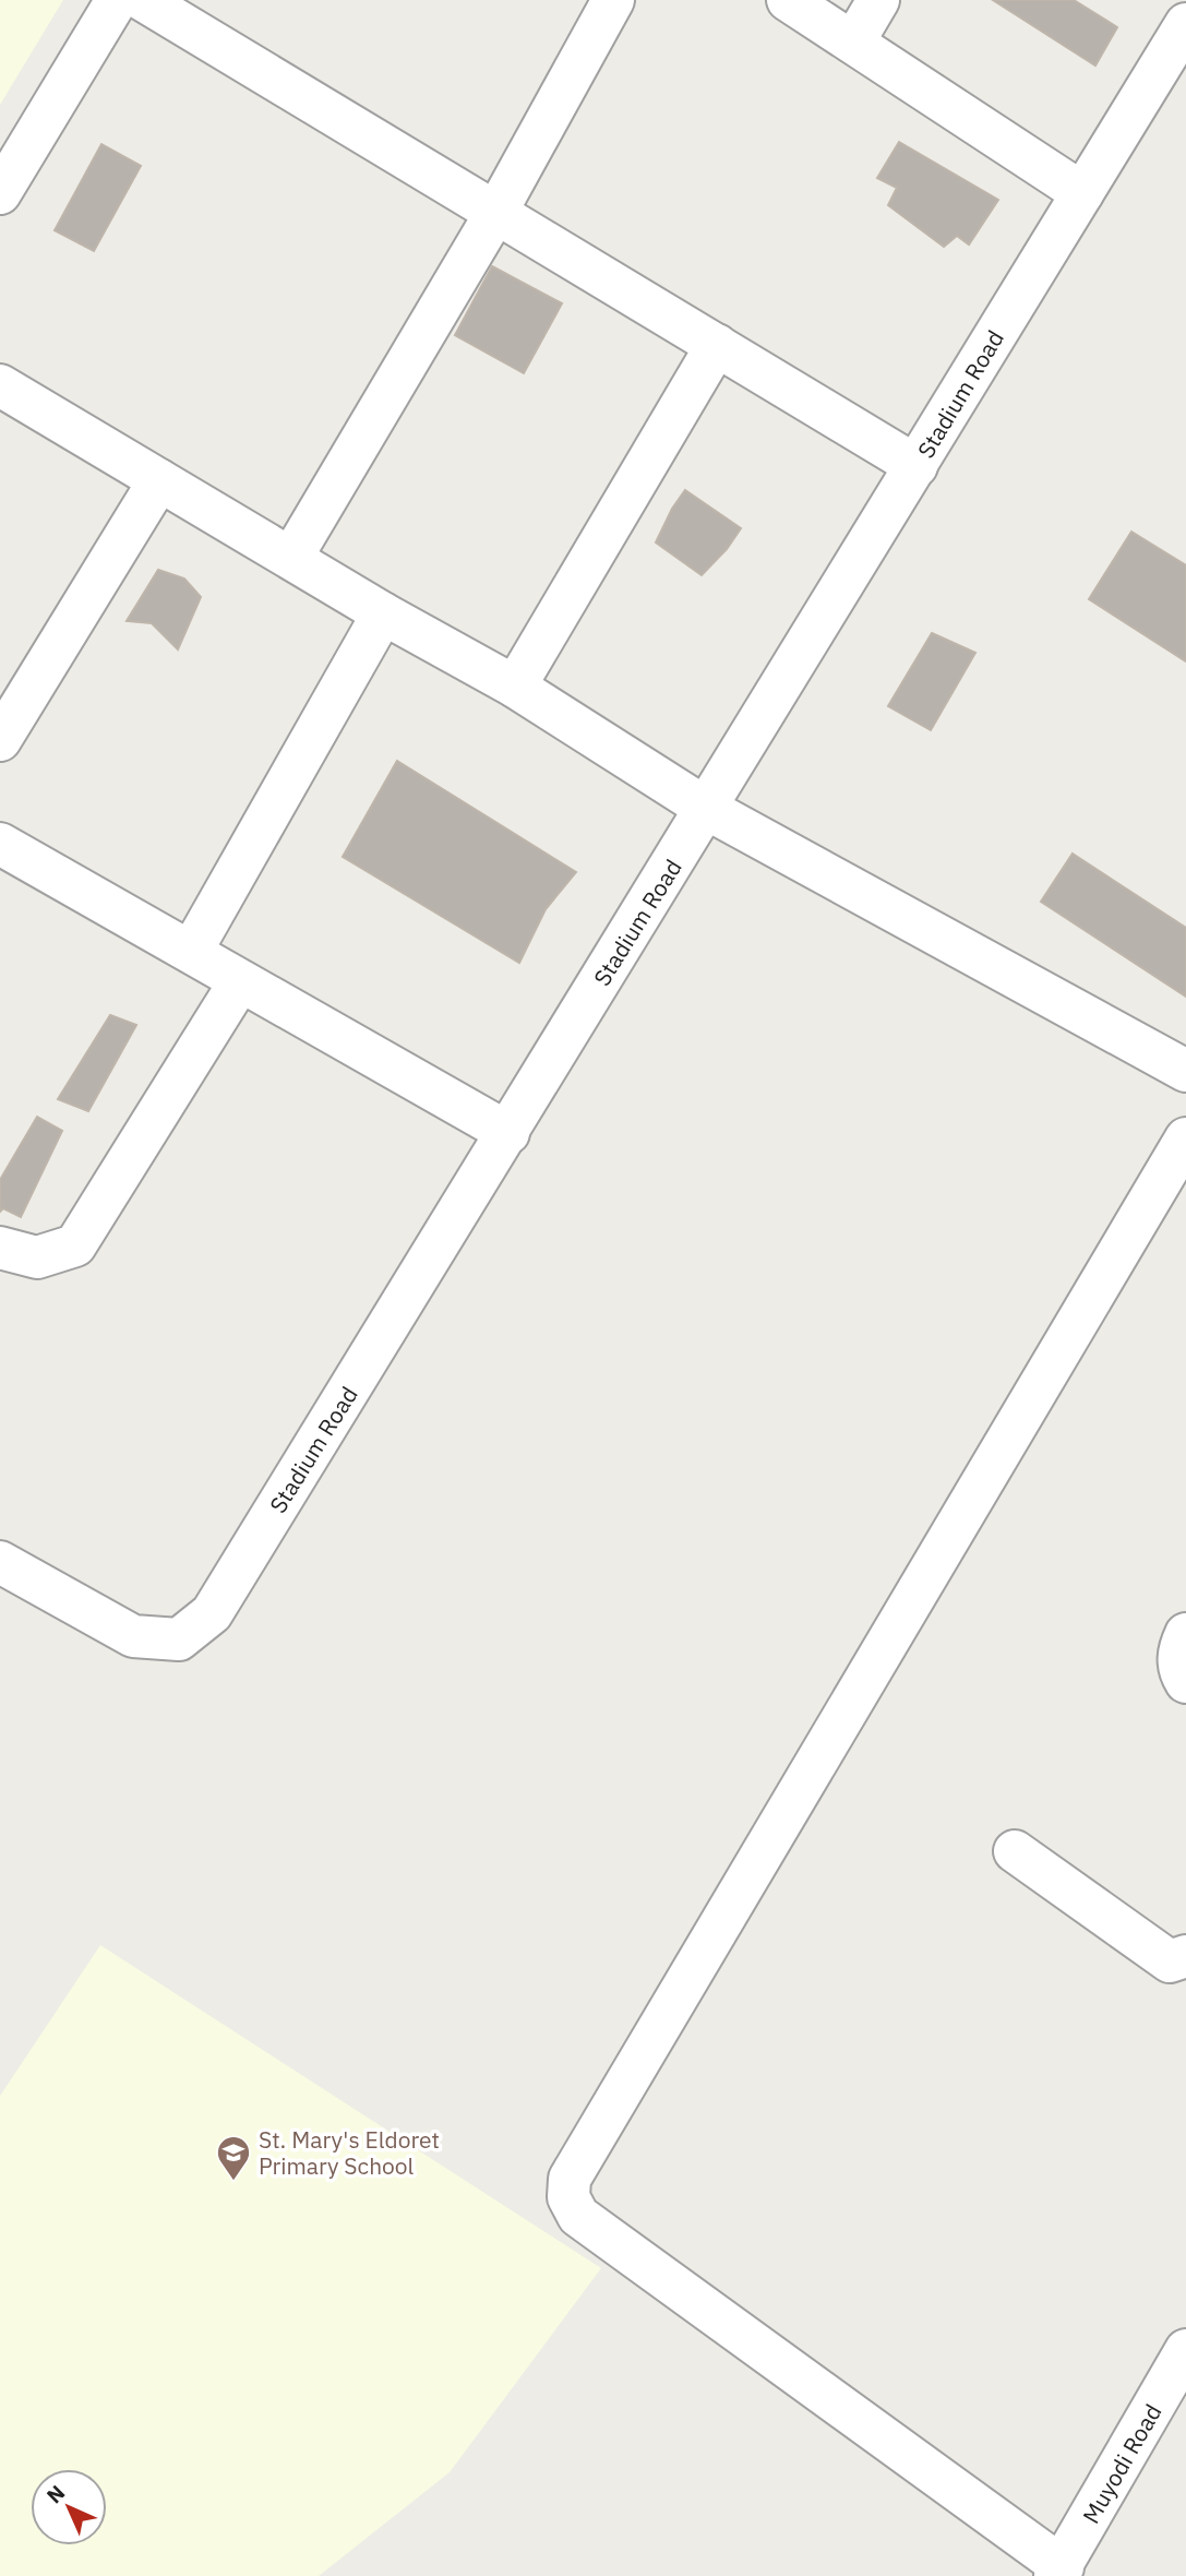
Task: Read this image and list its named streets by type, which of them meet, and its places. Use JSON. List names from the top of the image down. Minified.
{"streets":{"street":["Stadium Road","Muyodi Road"]},"places":{"school or university":["St. Mary's Eldoret Primary School"]},"north":"top left"}
